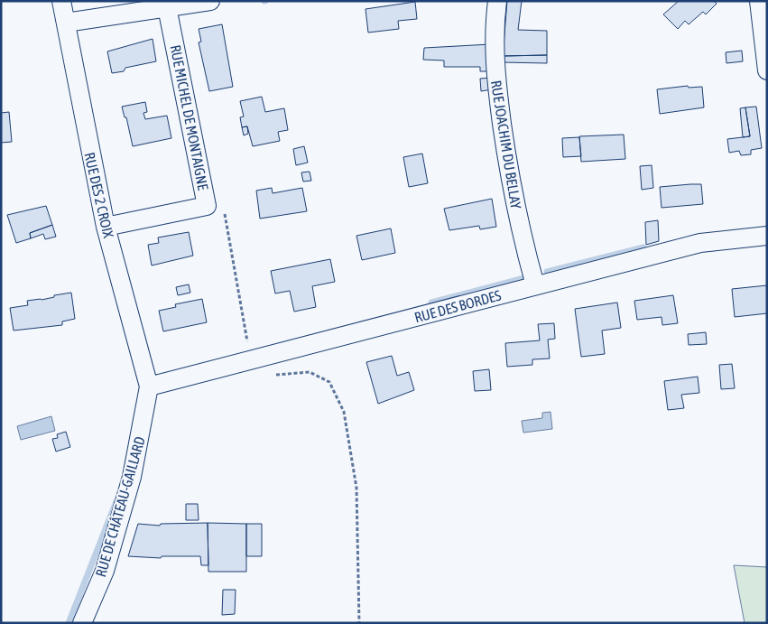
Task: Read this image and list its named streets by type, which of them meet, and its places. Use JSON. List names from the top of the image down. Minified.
{"streets":{"street":["RUE MICHEL DE MONTAIGNE","RUE JOACHIM DU BELLAY","RUE DES 2 CROIX","RUE DES BORDES","RUE DE CHÂTEAU-GAILLARD"]},"crossings":[["RUE MICHEL DE MONTAIGNE","RUE DES 2 CROIX"],["RUE JOACHIM DU BELLAY","RUE DES BORDES"],["RUE DES 2 CROIX","RUE DES BORDES"],["RUE DES 2 CROIX","RUE DE CHÂTEAU-GAILLARD"],["RUE DES BORDES","RUE DE CHÂTEAU-GAILLARD"]]}
